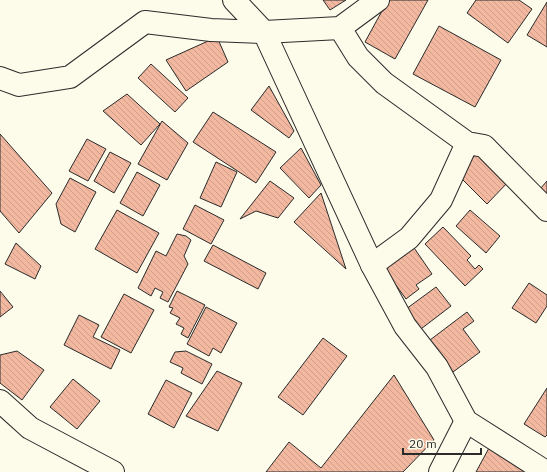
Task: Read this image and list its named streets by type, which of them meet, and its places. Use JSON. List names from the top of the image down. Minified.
{"scale_bar":"20 m"}
